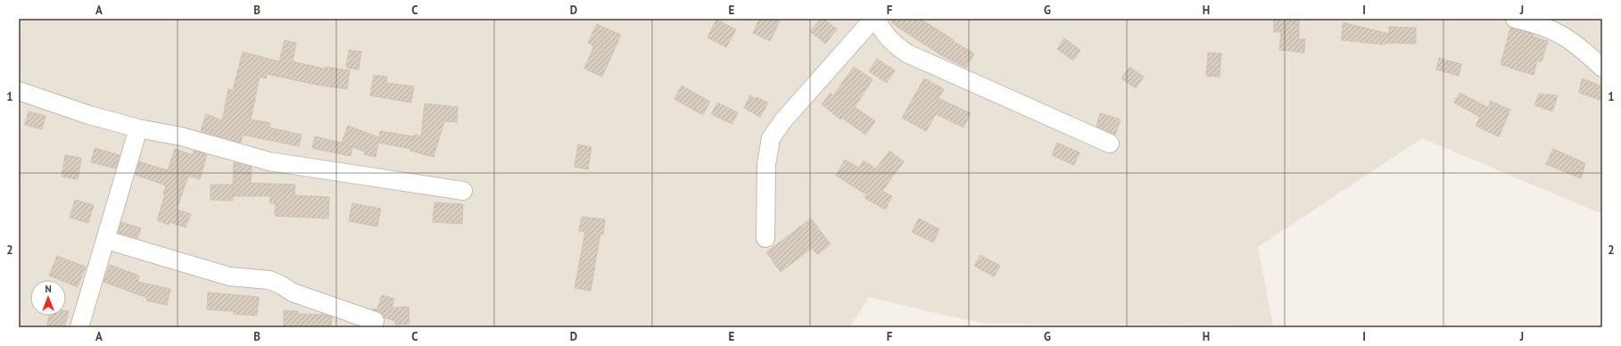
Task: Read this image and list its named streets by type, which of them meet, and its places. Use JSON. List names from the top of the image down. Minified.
{"north":"top","grid":{"columns":["A","B","C","D","E","F","G","H","I","J"],"rows":["1","2"]}}
